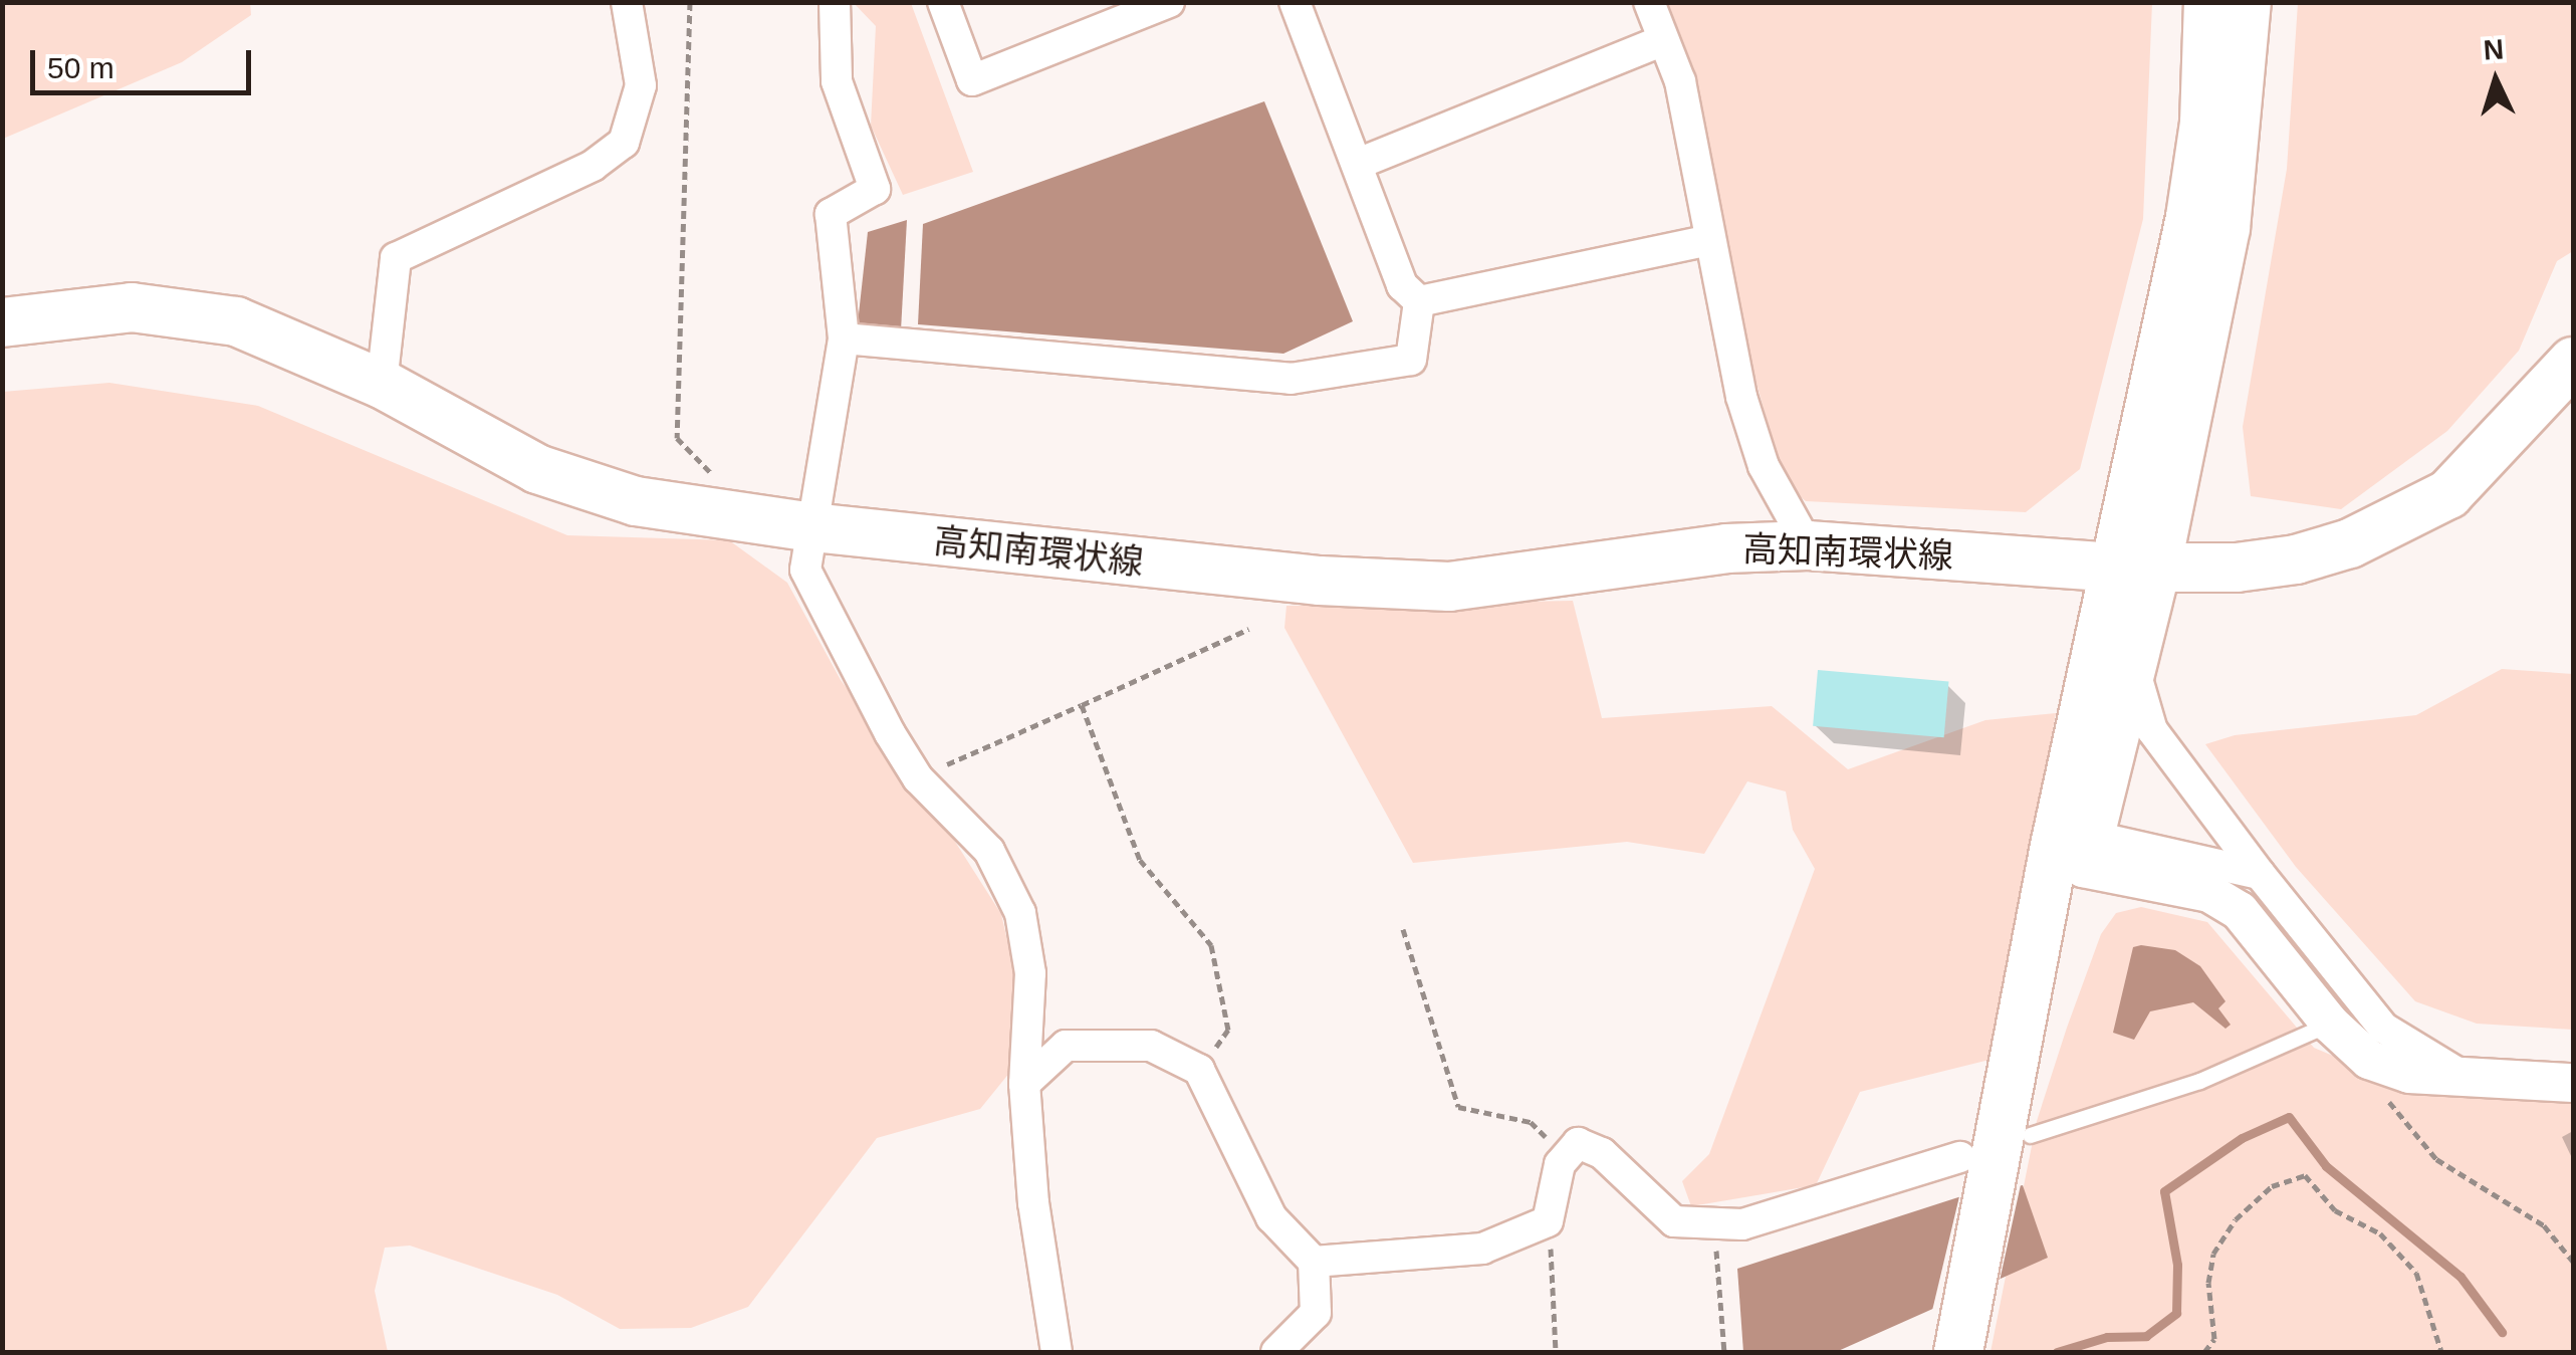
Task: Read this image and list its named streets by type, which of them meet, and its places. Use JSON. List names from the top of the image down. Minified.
{"streets":{"main road":["高知南環状線"]},"scale_bar":"50 m","north":"top"}
